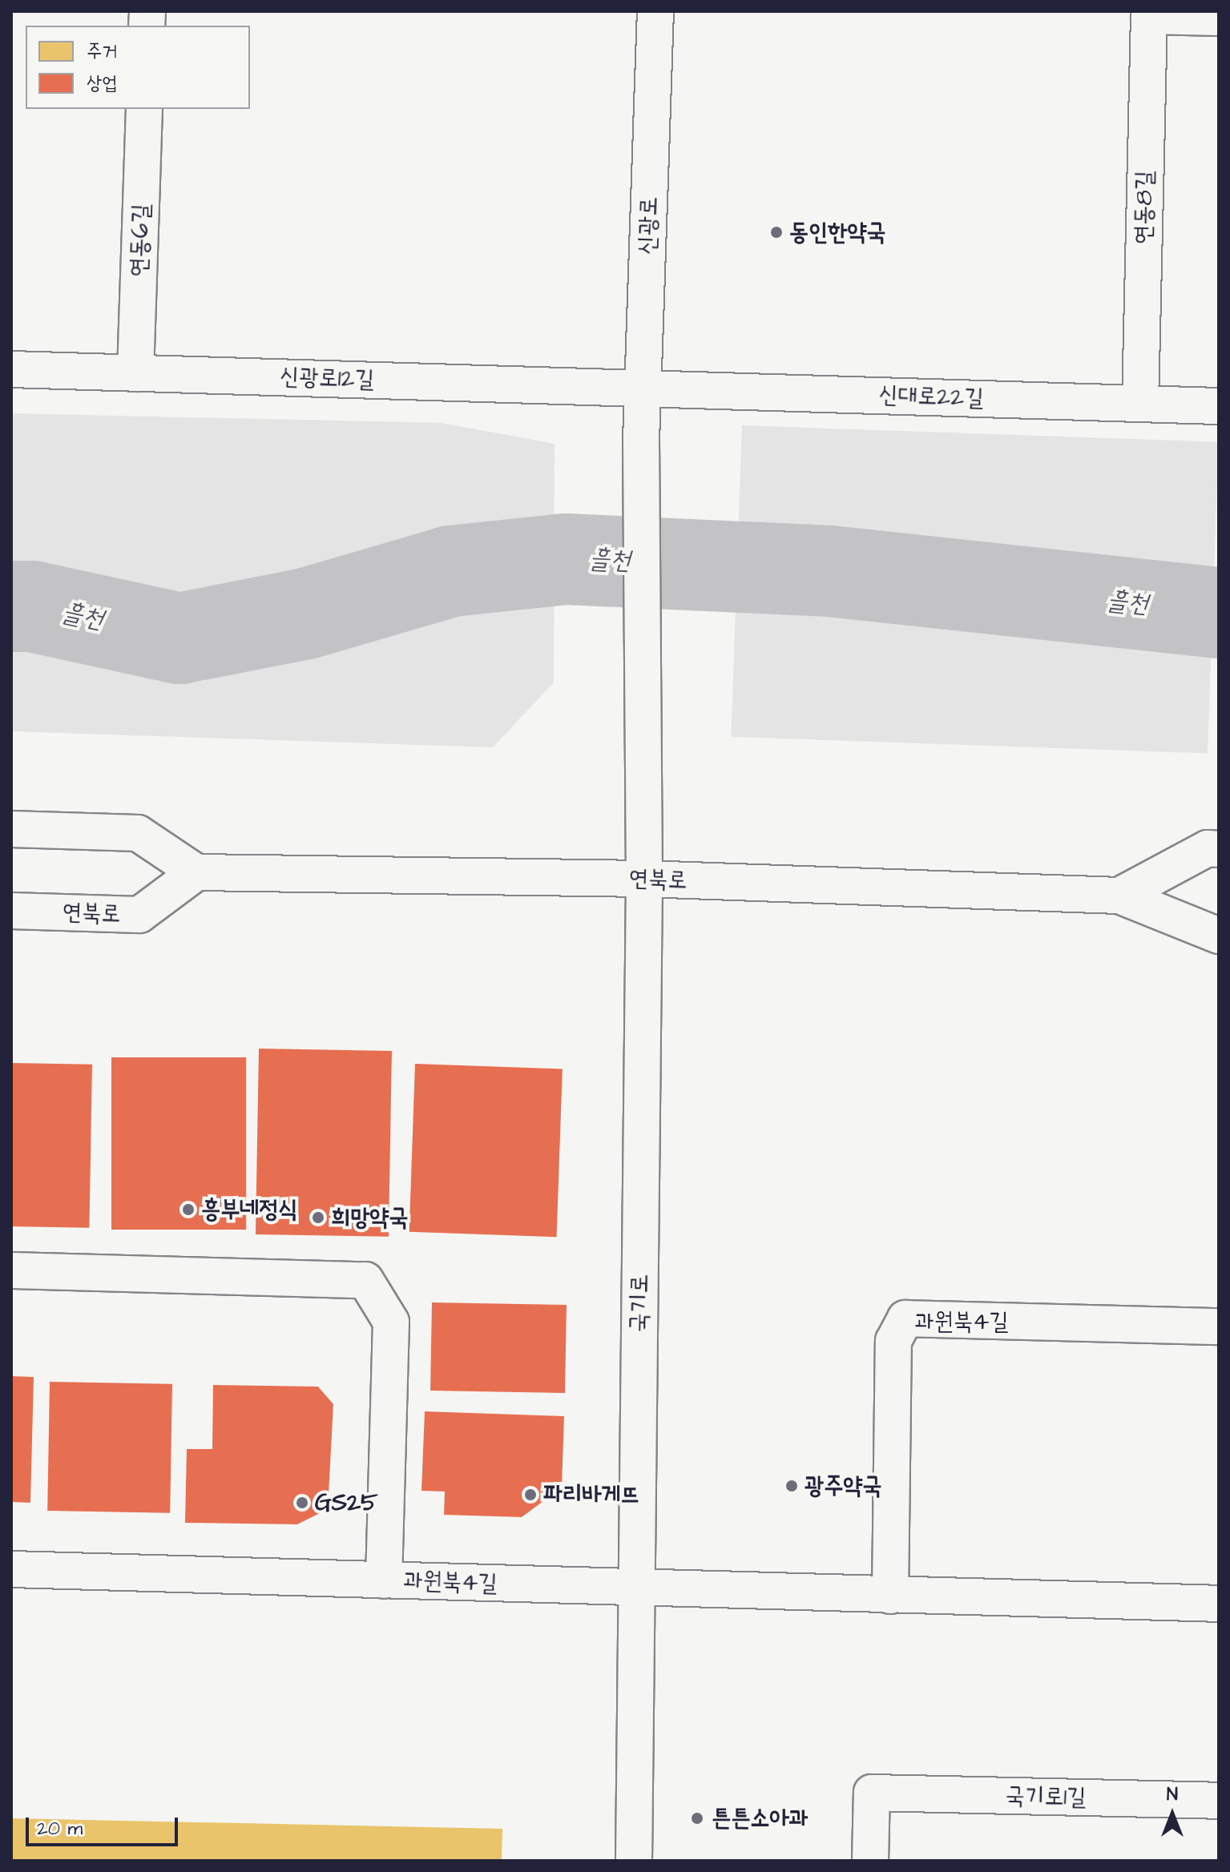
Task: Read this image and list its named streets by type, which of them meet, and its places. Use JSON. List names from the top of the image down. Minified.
{"streets":{"street":["연동8길","신광로","연동6길","신광로12길","신대로22길","연북로","국기로","과원북4길","국기로1길"]},"crossings":[["연동8길","신대로22길"],["신광로","신광로12길"],["신광로","신대로22길"],["신광로","국기로"],["연동6길","신광로12길"],["신광로12길","신대로22길"],["연북로","국기로"],["국기로","과원북4길"]],"water":["흘천"],"places":["동인한약국","흥부네정식","희망약국","광주약국","파리바게뜨","GS25","튼튼소아과"],"legend":["주거","상업"],"scale_bar":"20 m","north":"top"}
